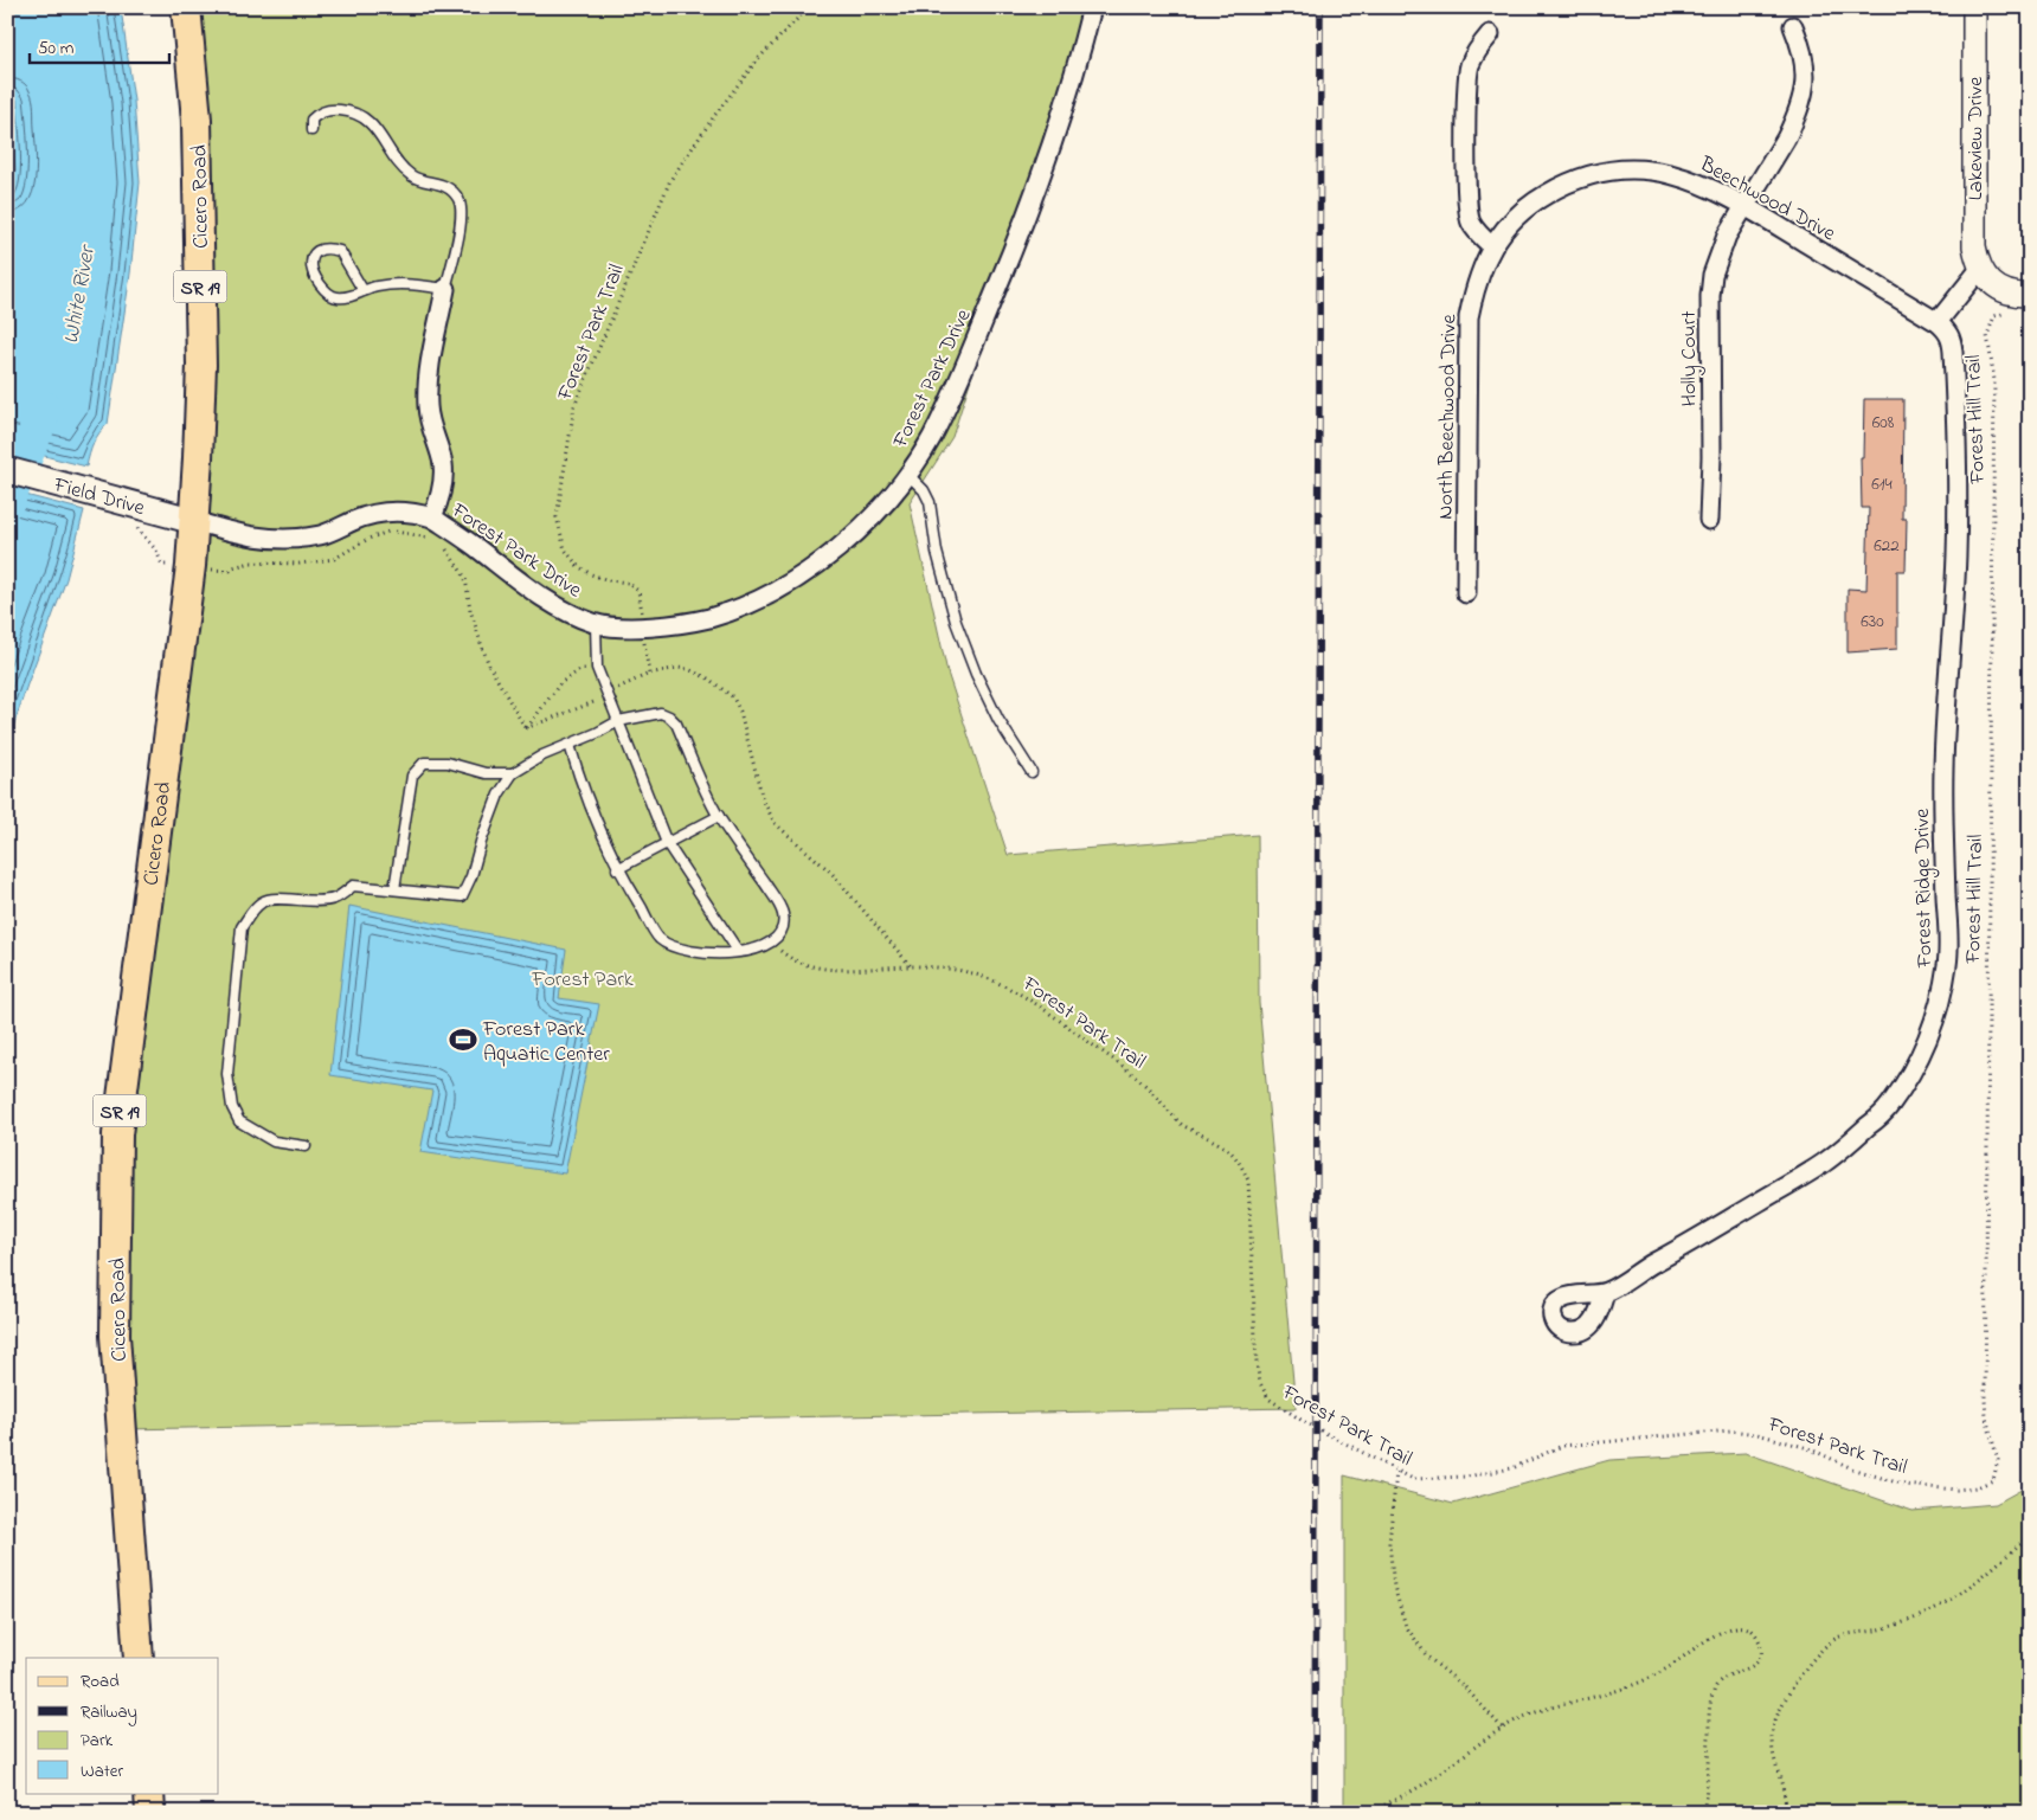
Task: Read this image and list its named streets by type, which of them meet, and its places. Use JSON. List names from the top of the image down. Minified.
{"streets":{"main road":["Cicero Road","SR 19","Field Drive"],"street":["Lakeview Drive","Beechwood Drive","Holly Court","Forest Park Drive","North Beechwood Drive","Forest Ridge Drive"],"path":["Forest Park Trail","Forest Hill Trail"]},"crossings":[["Cicero Road","Forest Park Drive"],["Cicero Road","Field Drive"],["Beechwood Drive","Holly Court"],["Beechwood Drive","North Beechwood Drive"],["Beechwood Drive","Forest Ridge Drive"],["Forest Park Trail","Forest Park Drive"],["Forest Park Trail","Forest Hill Trail"],["Forest Park Drive","Field Drive"]],"water":["White River"],"parks":["Forest Park"],"places":{"sports":["Forest Park Aquatic Center"]},"house_numbers":["608","614","622","630"],"legend":["Road","Railway","Park","Water"],"scale_bar":"50 m"}
